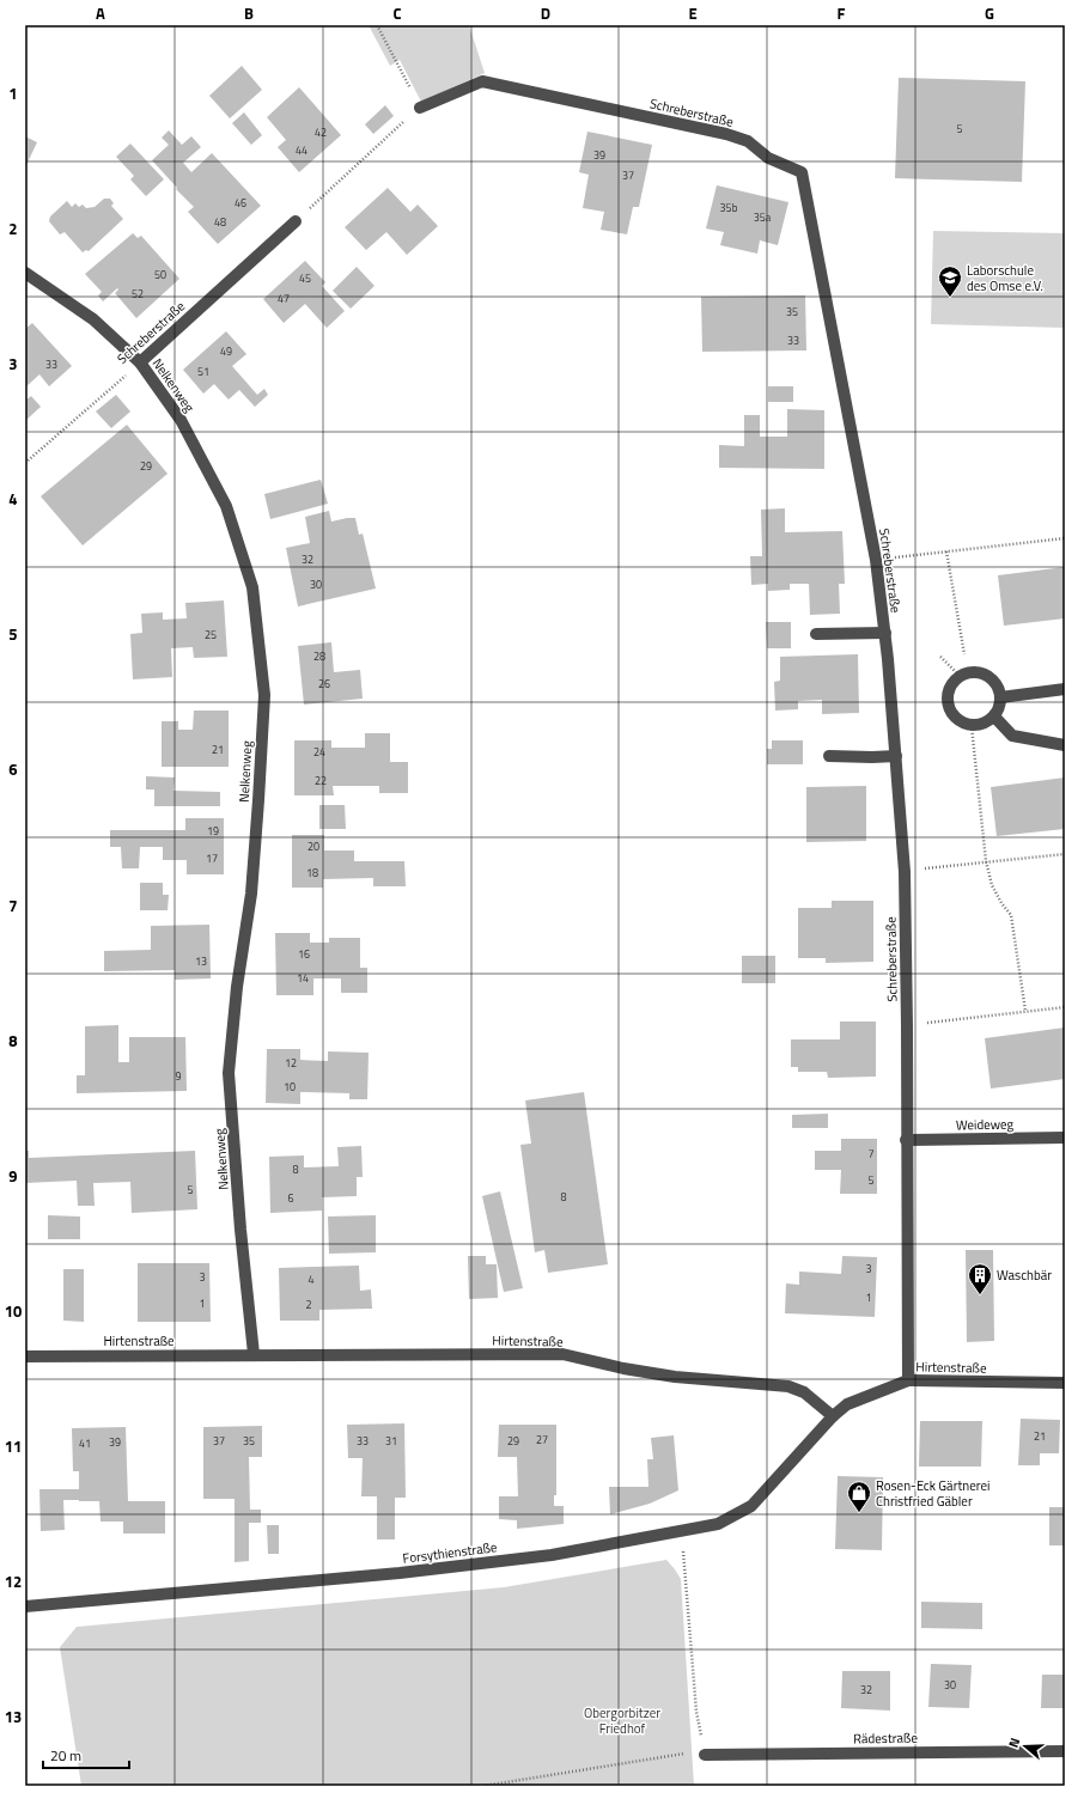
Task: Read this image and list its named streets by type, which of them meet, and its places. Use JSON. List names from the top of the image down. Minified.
{"streets":{"street":["Schreberstraße","Nelkenweg","Weideweg","Hirtenstraße","Forsythienstraße","Rädestraße"]},"crossings":[["Schreberstraße","Nelkenweg"],["Schreberstraße","Weideweg"],["Schreberstraße","Hirtenstraße"],["Nelkenweg","Hirtenstraße"],["Hirtenstraße","Forsythienstraße"]],"parks":["Obergorbitzer Friedhof"],"places":{"school or university":["Laborschule des Omse e.V."],"building":["Waschbär"],"shop":["Rosen-Eck Gärtnerei Christfried Gäbler"]},"house_numbers":["5","42","44","39","37","46","35b","35a","48","50","45","52","47","35","33","49","33","51","29","32","30","25","28","26","21","24","22","19","20","17","18","16","13","14","12","9","10","7","8","5","5","8","6","3","3","4","1","1","2","21","27","37","35","33","31","29","39","41","30","32"],"scale_bar":"20 m","north":"left","grid":{"columns":["A","B","C","D","E","F","G"],"rows":["1","2","3","4","5","6","7","8","9","10","11","12","13"]}}
